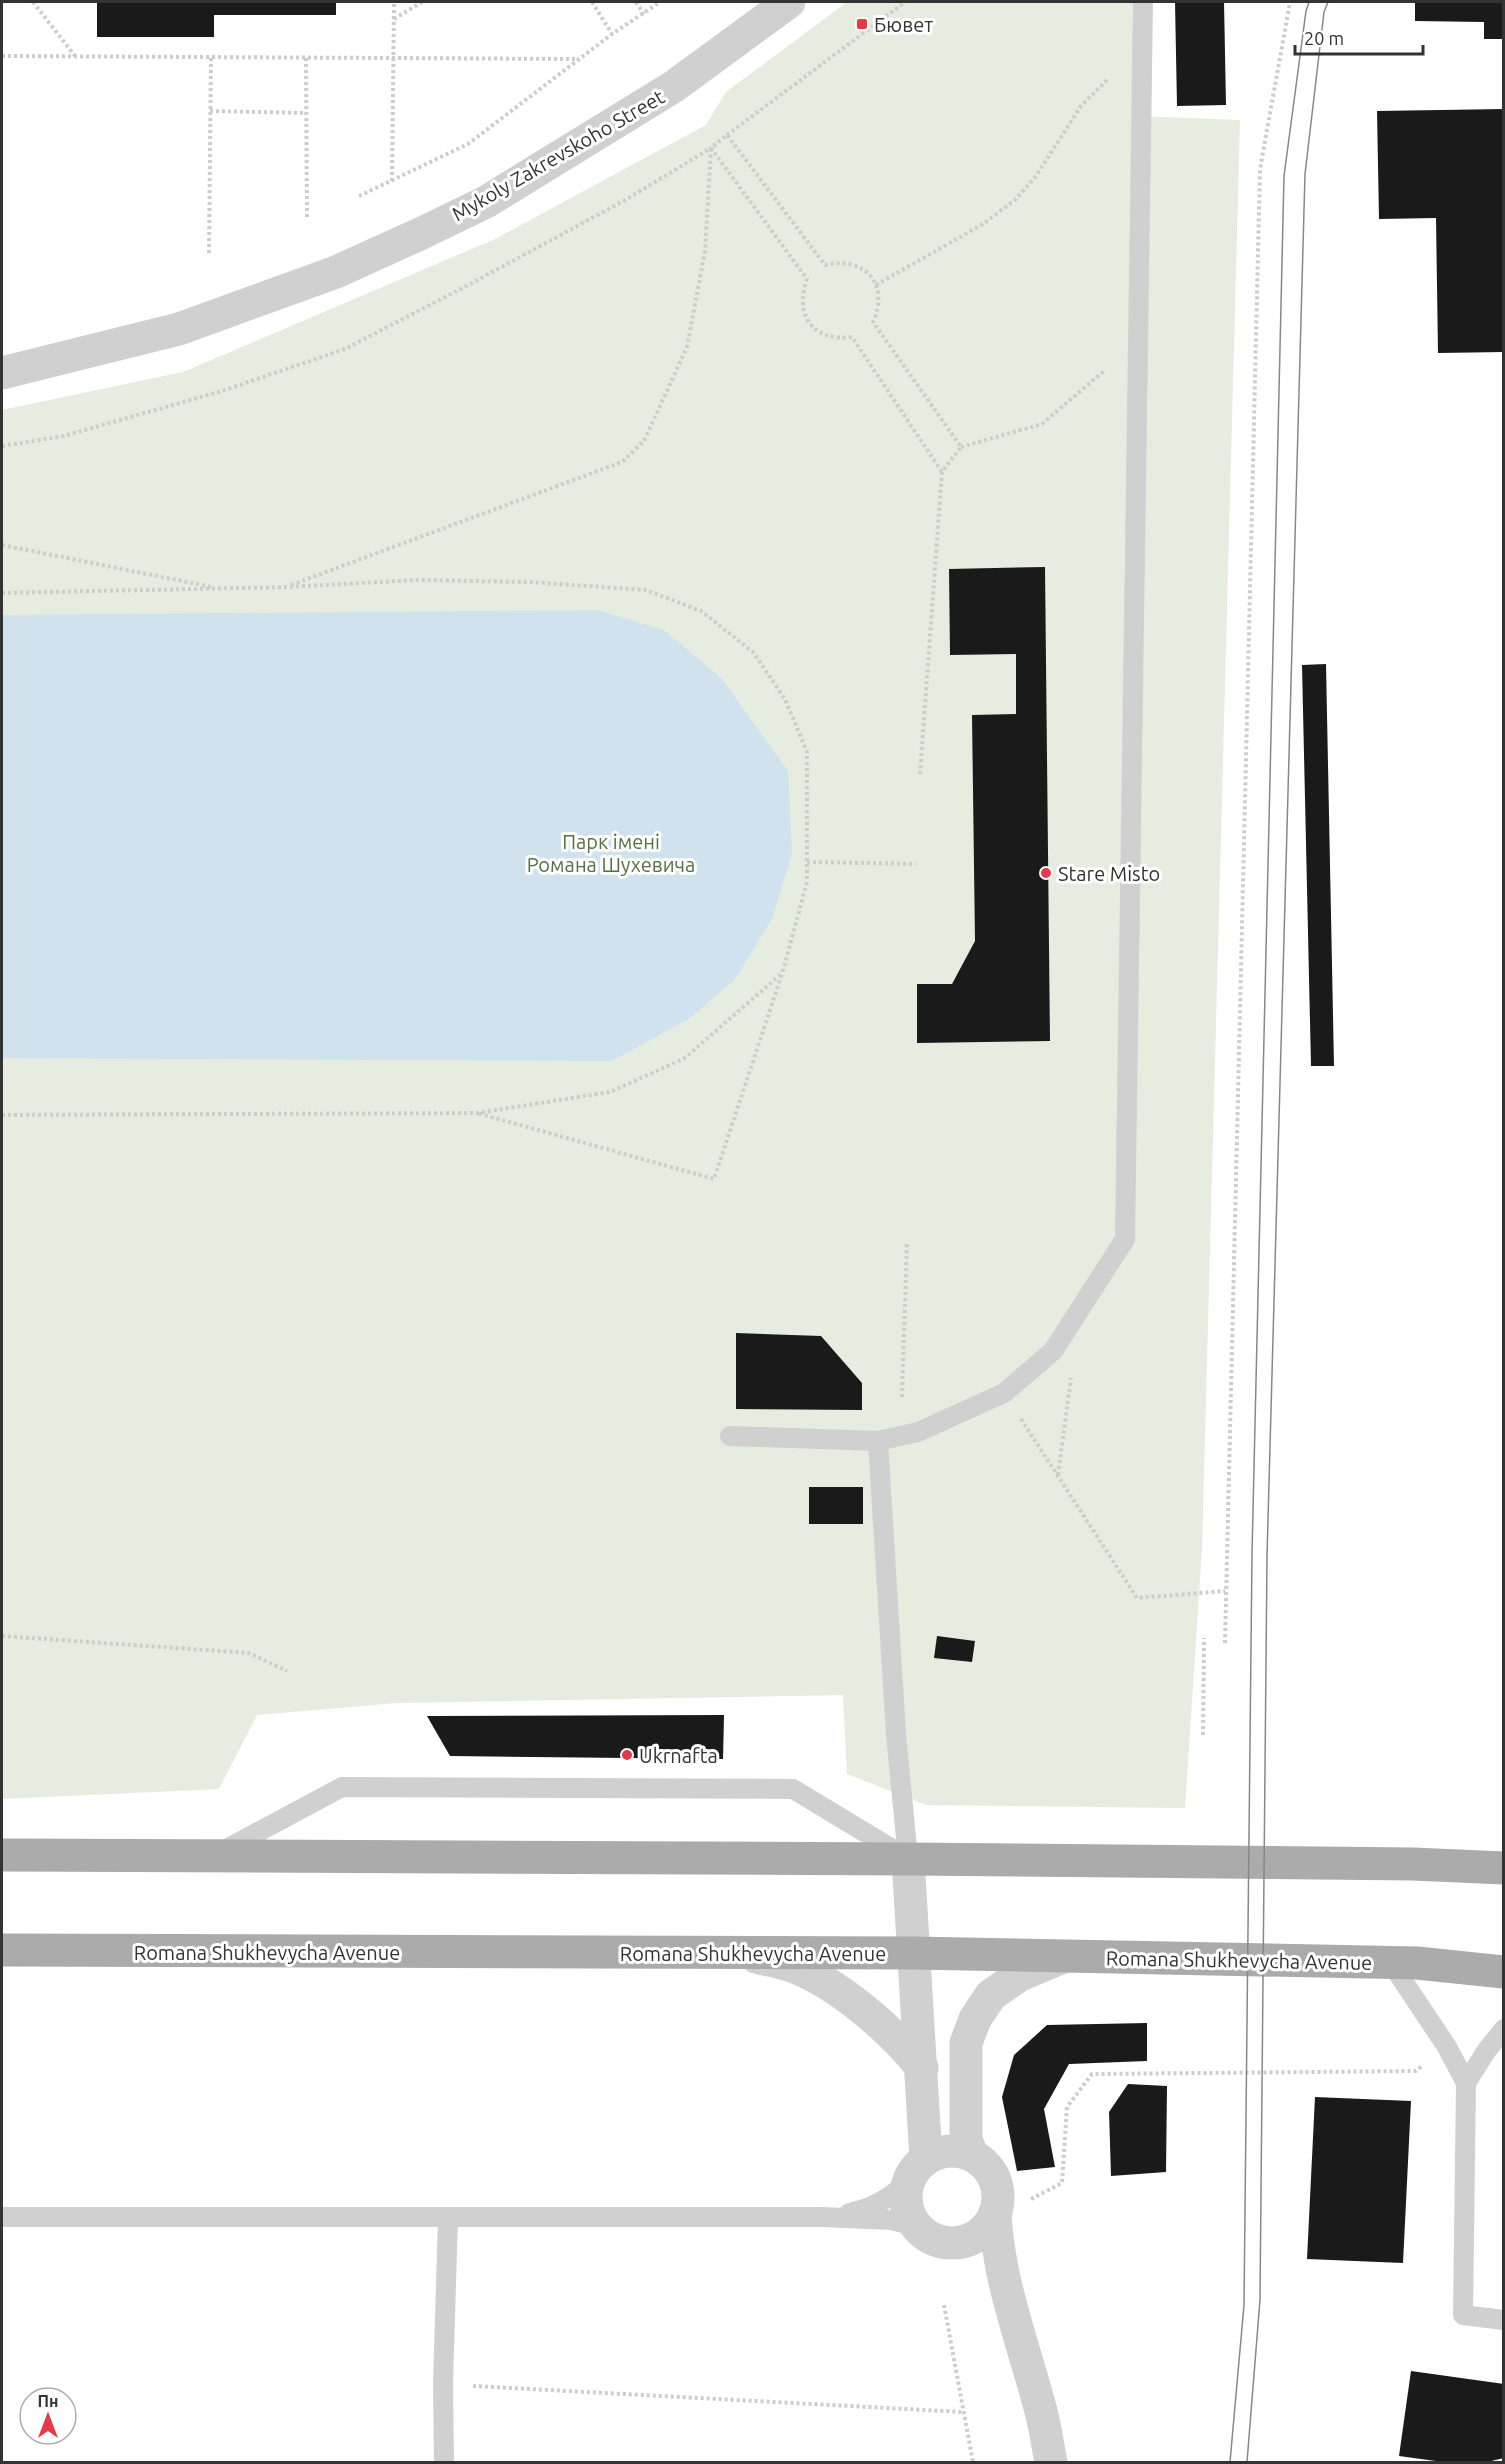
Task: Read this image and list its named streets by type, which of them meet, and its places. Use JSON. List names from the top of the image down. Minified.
{"streets":{"main road":["Romana Shukhevycha Avenue"],"street":["Mykoly Zakrevskoho Street"]},"parks":["Парк імені Романа Шухевича"],"places":{"transit":["Бювет"],"other":["Stare Misto","Ukrnafta"]},"scale_bar":"20 m","north":"top"}
